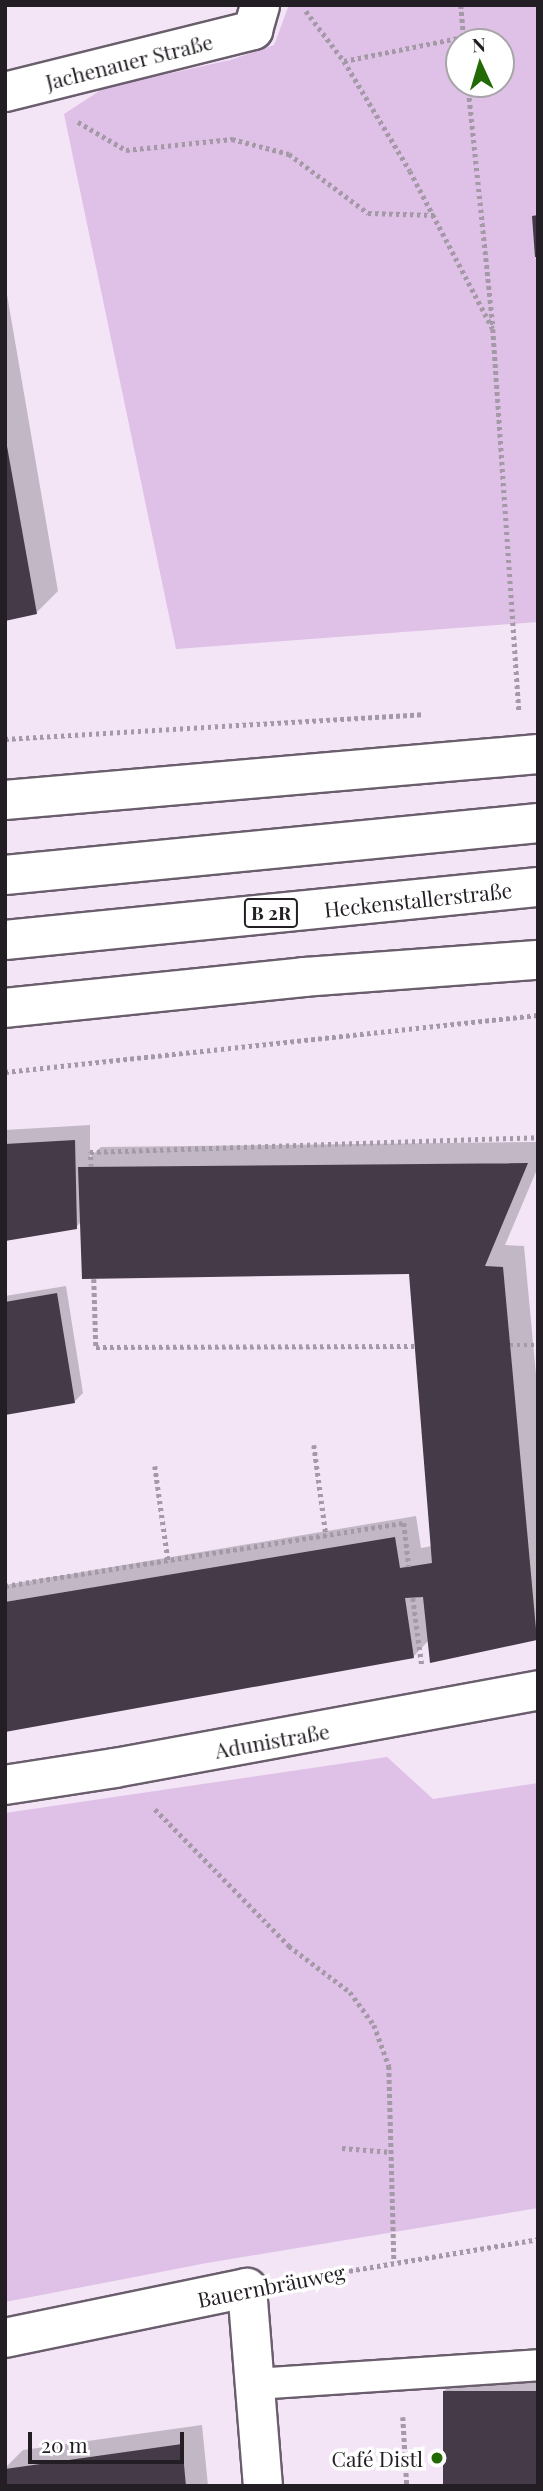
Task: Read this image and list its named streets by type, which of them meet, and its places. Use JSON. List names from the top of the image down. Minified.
{"streets":{"main road":["Jachenauer Straße","Heckenstallerstraße","B 2R","Adunistraße","Bauernbräuweg"]},"places":["Café Distl"],"scale_bar":"20 m","north":"top"}
